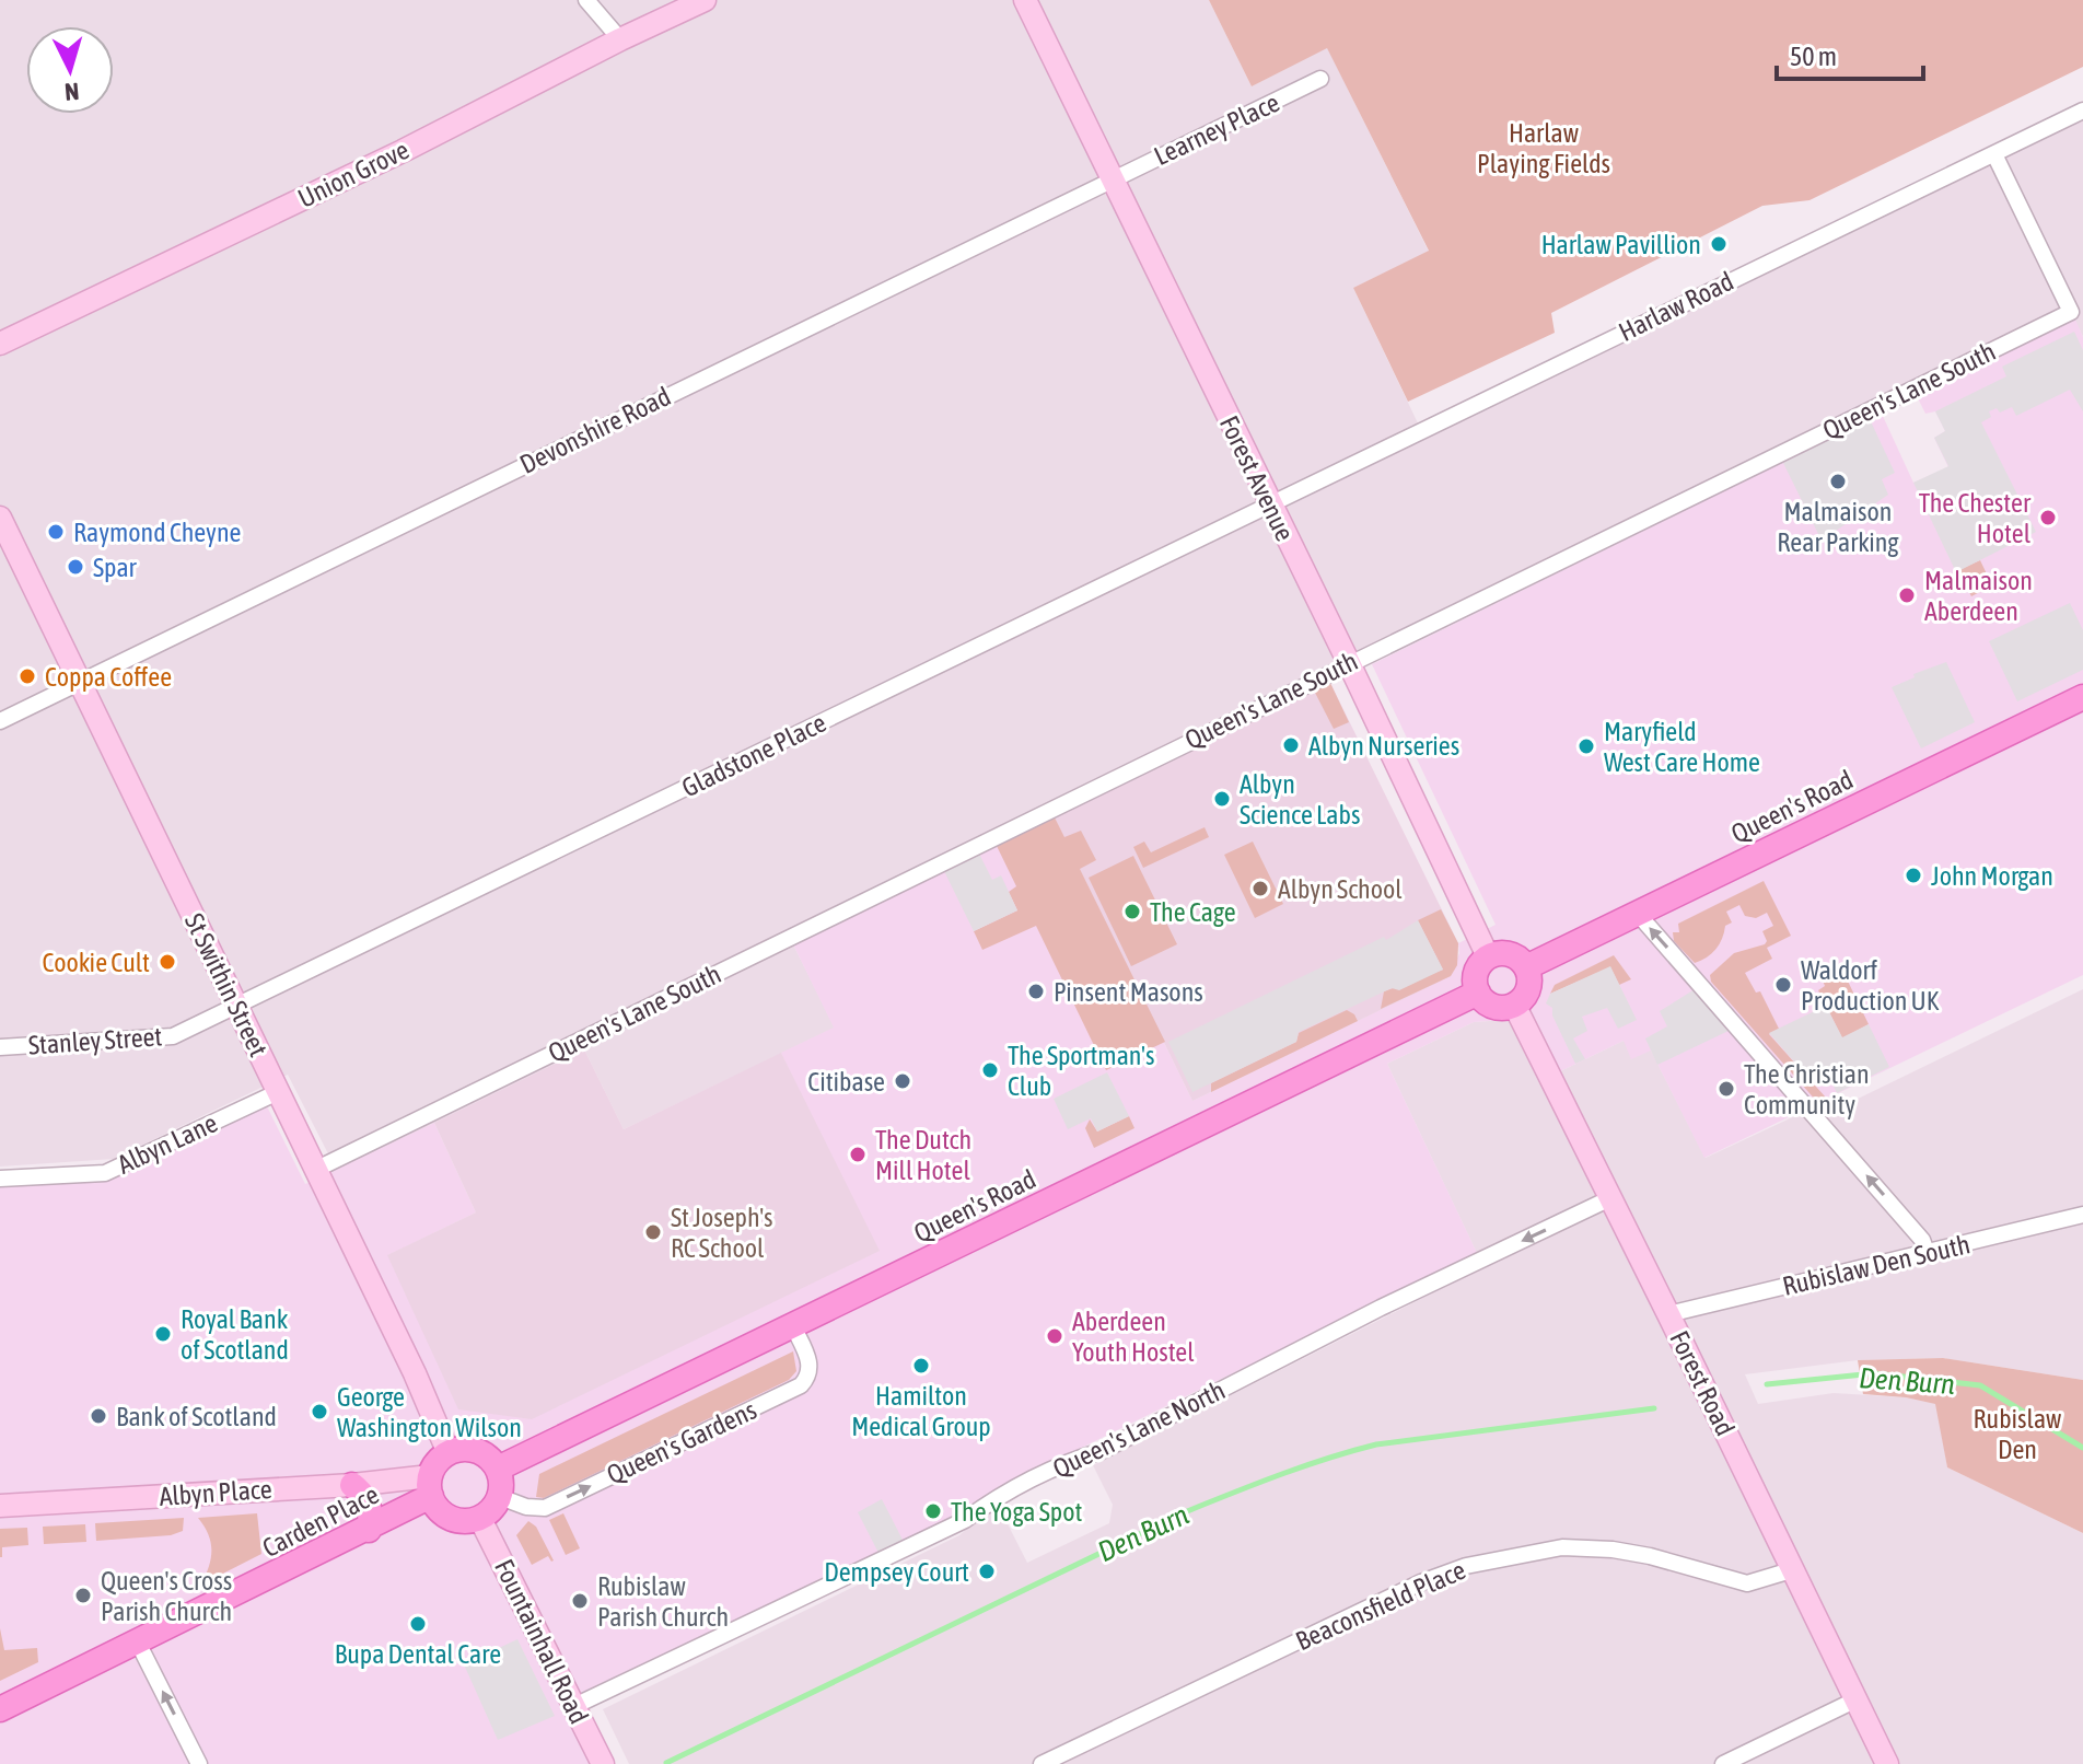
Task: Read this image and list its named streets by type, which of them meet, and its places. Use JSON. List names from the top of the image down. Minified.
{"streets":{"main road":["Queen's Road","Carden Place"],"street":["Learney Place","Union Grove","Harlaw Road","Queen's Lane South","Devonshire Road","Forest Avenue","Gladstone Place","St Swithin Street","Stanley Street","Albyn Lane","Rubislaw Den South","Forest Road","Queen's Lane North","Queen's Gardens","Albyn Place","Beaconsfield Place","Fountainhall Road"]},"crossings":[["Learney Place","Devonshire Road"],["Learney Place","Forest Avenue"],["Harlaw Road","Queen's Lane South"],["Harlaw Road","Forest Avenue"],["Harlaw Road","Gladstone Place"],["Queen's Lane South","Forest Avenue"],["Queen's Lane South","St Swithin Street"],["Devonshire Road","Forest Avenue"],["Devonshire Road","St Swithin Street"],["Forest Avenue","Gladstone Place"],["Forest Avenue","Queen's Road"],["Forest Avenue","Forest Road"],["Gladstone Place","St Swithin Street"],["Gladstone Place","Stanley Street"],["Queen's Road","St Swithin Street"],["Queen's Road","Forest Road"],["Queen's Road","Queen's Gardens"],["Queen's Road","Albyn Place"],["Queen's Road","Carden Place"],["Queen's Road","Fountainhall Road"],["St Swithin Street","Stanley Street"],["St Swithin Street","Albyn Lane"],["St Swithin Street","Queen's Gardens"],["St Swithin Street","Albyn Place"],["St Swithin Street","Carden Place"],["St Swithin Street","Fountainhall Road"],["Rubislaw Den South","Forest Road"],["Forest Road","Queen's Lane North"],["Forest Road","Beaconsfield Place"],["Queen's Lane North","Fountainhall Road"],["Queen's Gardens","Albyn Place"],["Queen's Gardens","Carden Place"],["Queen's Gardens","Fountainhall Road"],["Albyn Place","Carden Place"],["Albyn Place","Fountainhall Road"],["Carden Place","Fountainhall Road"]],"one_way":["Queen's Lane North","Queen's Gardens"],"water":["Den Burn"],"parks":["Harlaw Playing Fields","Rubislaw Den"],"places":["Harlaw Pavillion","Malmaison Rear Parking","The Chester Hotel","Raymond Cheyne","Spar","Malmaison Aberdeen","Coppa Coffee","Albyn Nurseries","Maryfield West Care Home","Albyn Science Labs","John Morgan","Albyn School","The Cage","Cookie Cult","Waldorf Production UK","Pinsent Masons","The Sportman's Club","Citibase","The Christian Community","The Dutch Mill Hotel","St Joseph's RC School","Royal Bank of Scotland","Aberdeen Youth Hostel","Hamilton Medical Group","George Washington Wilson","Bank of Scotland","The Yoga Spot","Dempsey Court","Queen's Cross Parish Church","Rubislaw Parish Church","Bupa Dental Care"],"scale_bar":"50 m","north":"bottom"}
